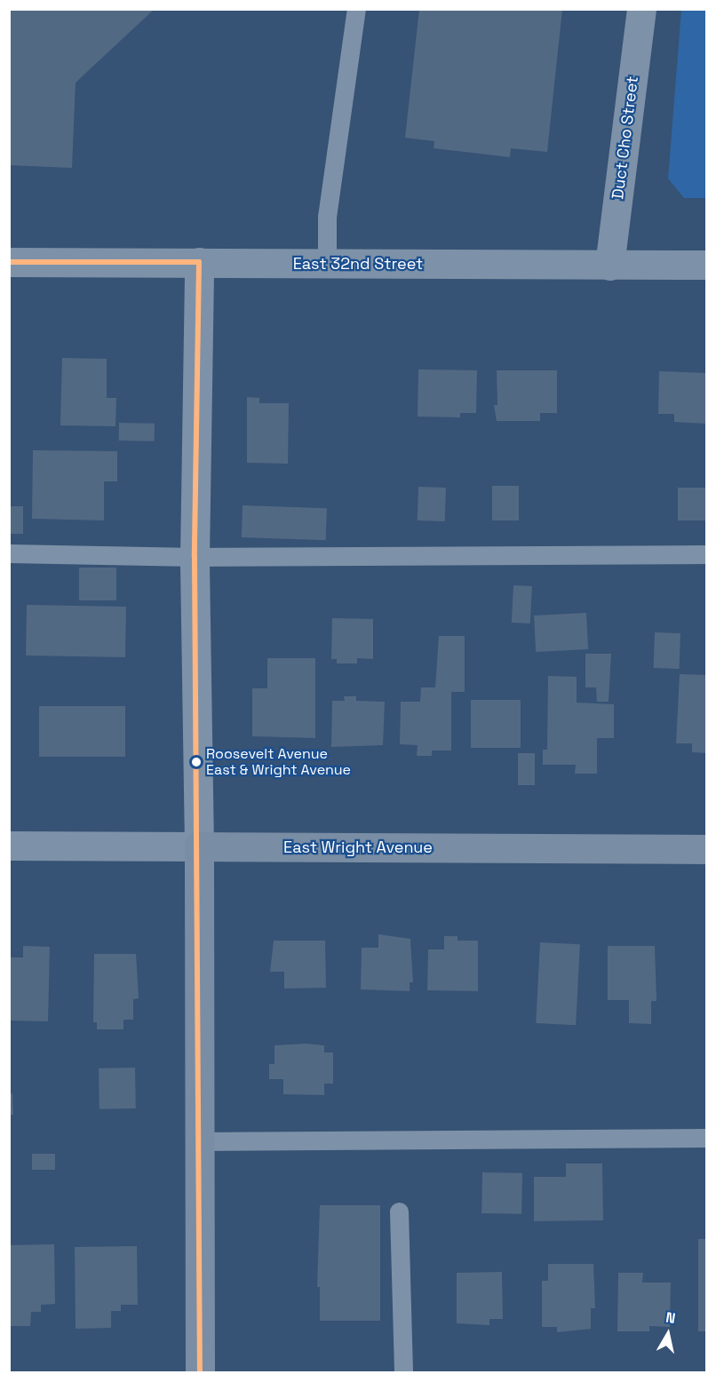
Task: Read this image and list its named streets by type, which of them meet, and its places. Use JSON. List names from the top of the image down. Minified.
{"streets":{"street":["Duct Cho Street","East 32nd Street","East Wright Avenue"]},"crossings":[["Duct Cho Street","East 32nd Street"]],"places":["Roosevelt Avenue East & Wright Avenue"],"north":"top"}
